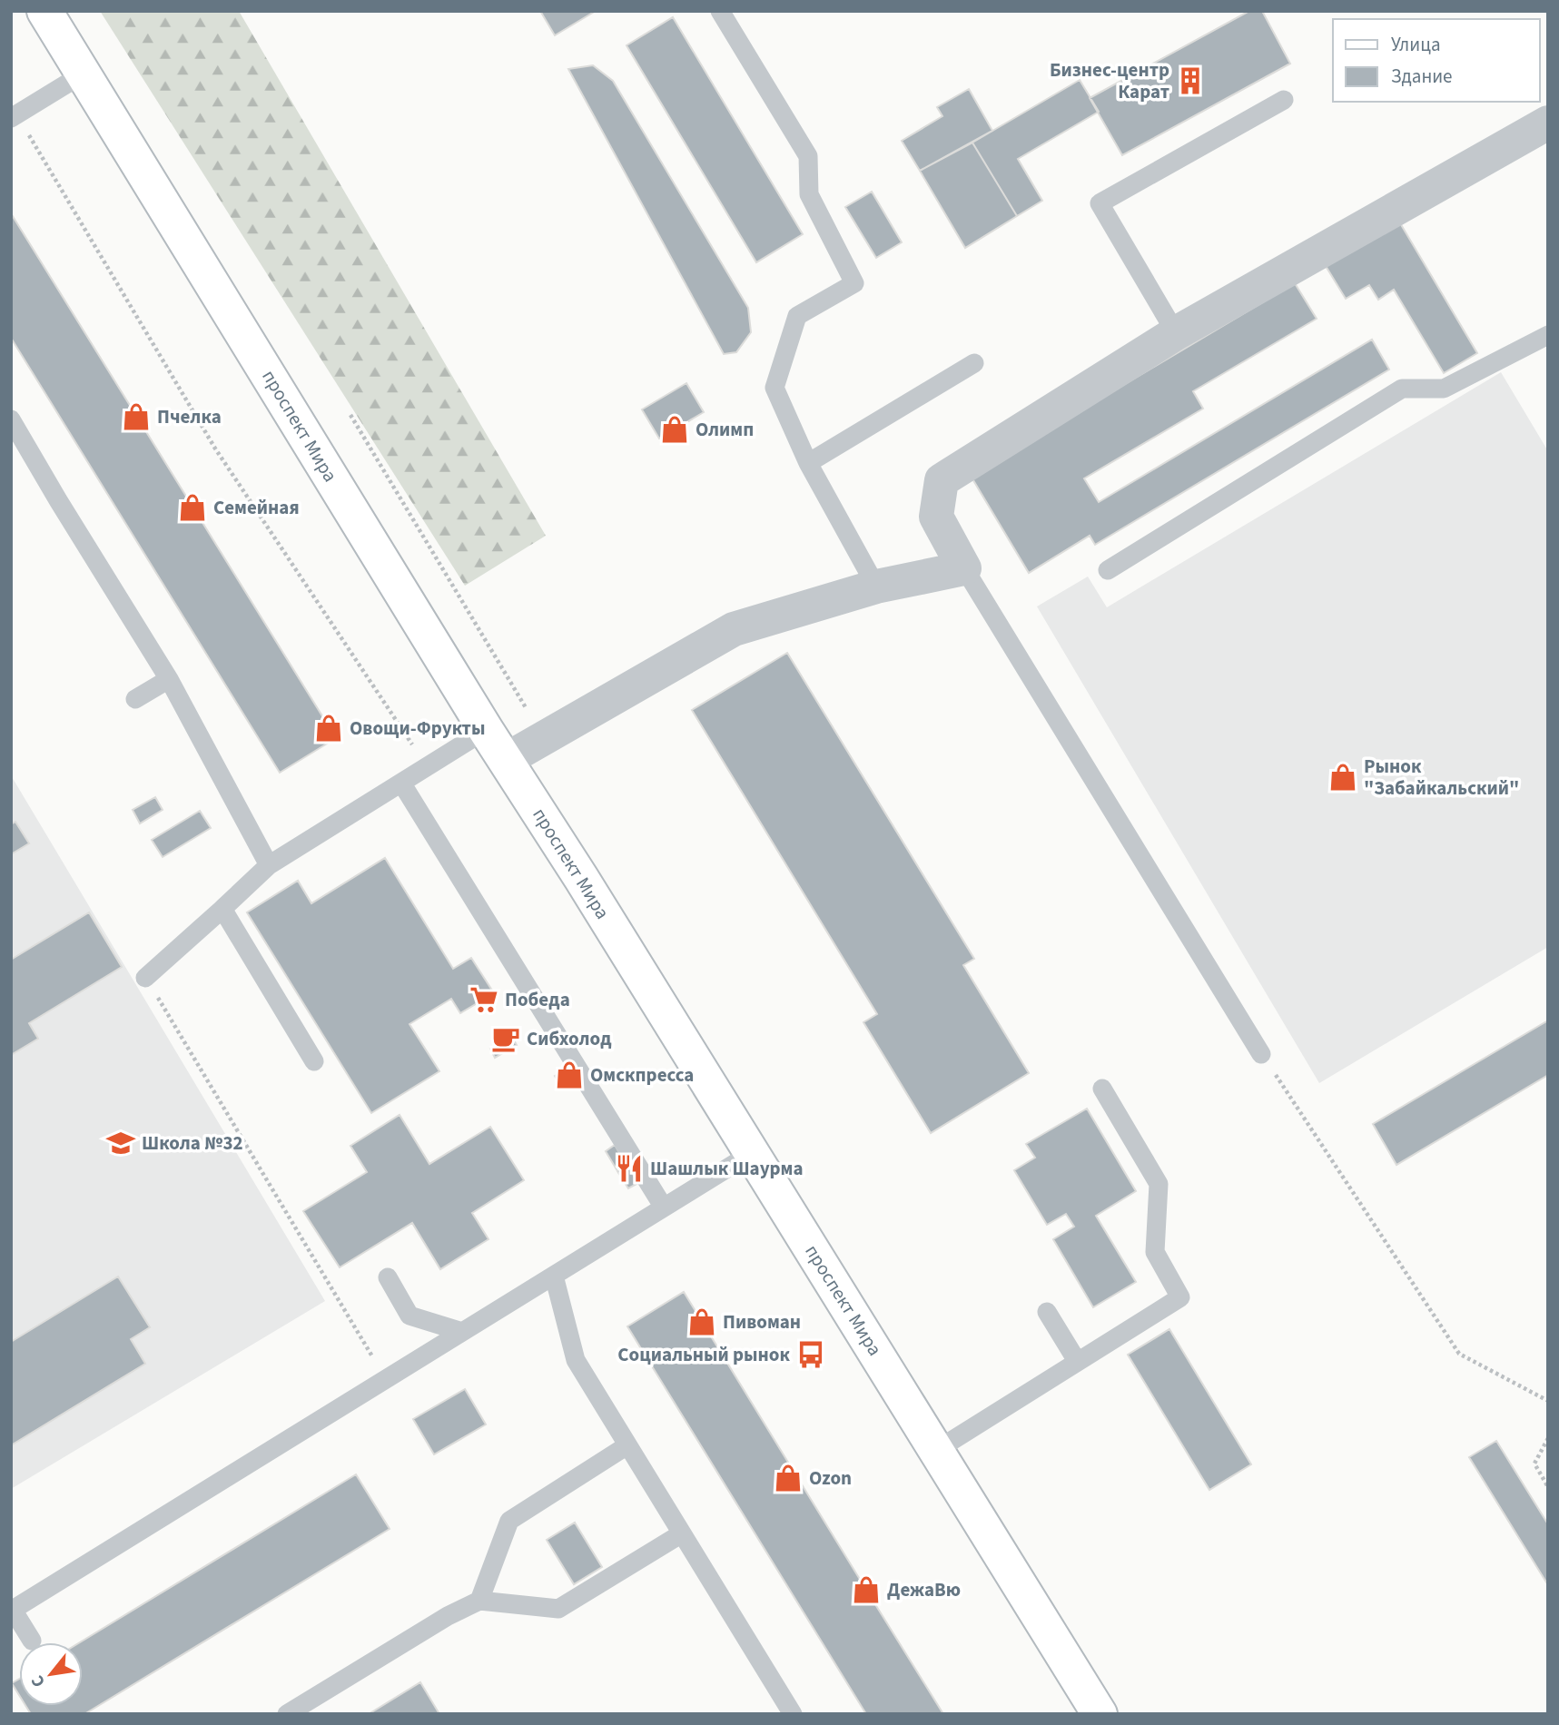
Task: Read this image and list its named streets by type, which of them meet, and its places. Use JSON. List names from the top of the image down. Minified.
{"streets":{"main road":["проспект Мира"]},"places":{"building":["Бизнес-центр Карат"],"shop":["Пчелка","Олимп","Семейная","Овощи-Фрукты","Рынок \"Забайкальский\"","Омскпресса","Пивоман","Ozon","ДежаВю"],"supermarket":["Победа"],"cafe":["Сибхолод"],"school or university":["Школа №32"],"restaurant":["Шашлык Шаурма"],"bus stop":["Социальный рынок"]},"legend":["Улица","Здание"],"north":"bottom left"}
